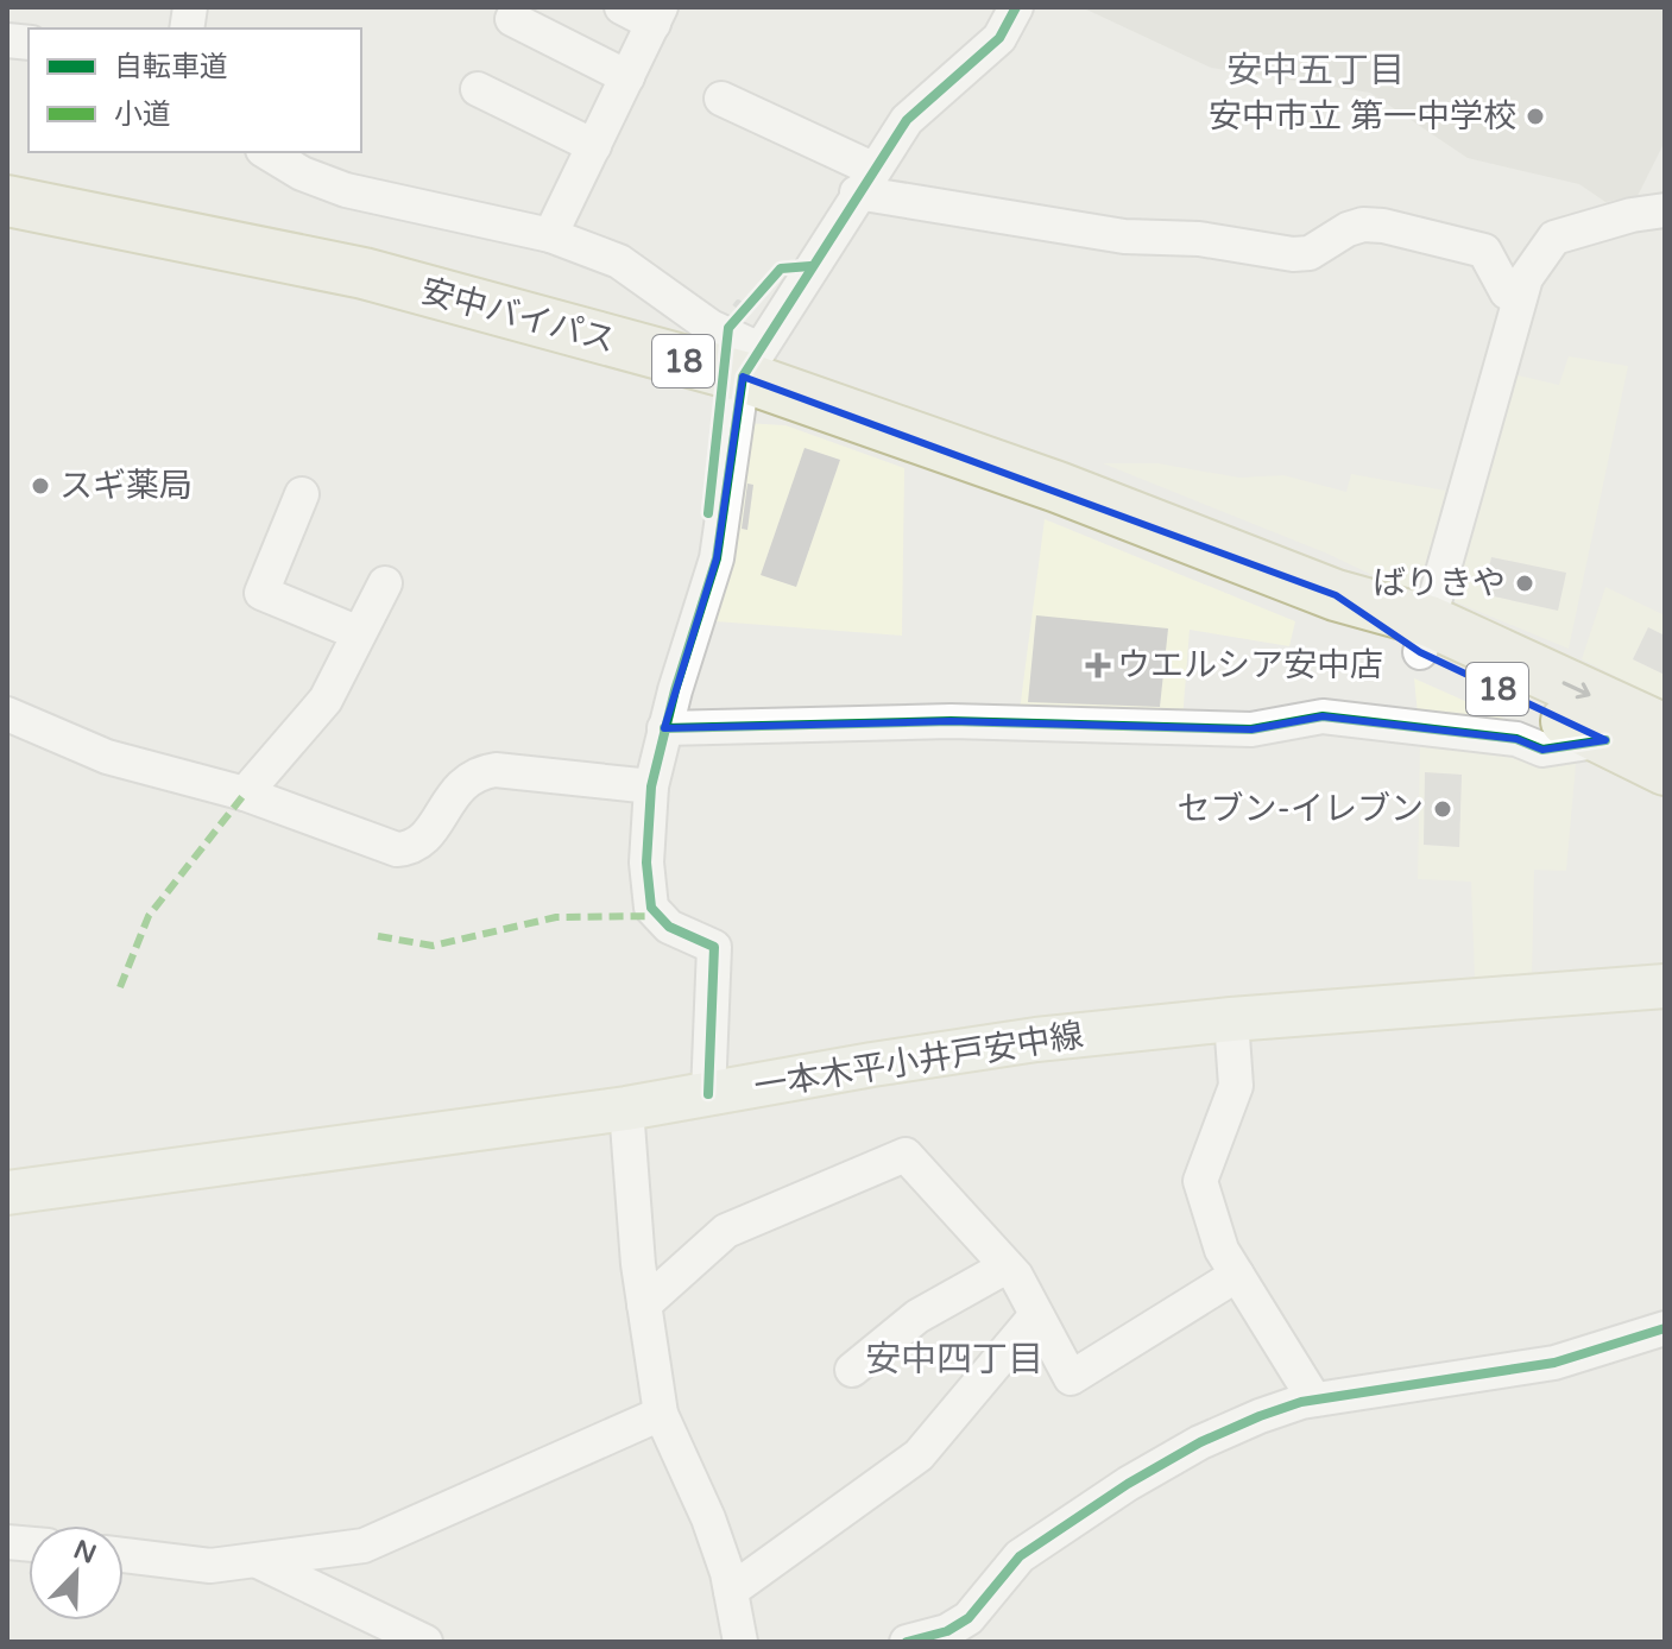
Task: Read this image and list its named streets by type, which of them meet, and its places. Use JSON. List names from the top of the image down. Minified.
{"streets":{"highway":["安中バイパス","18"],"main road":["一本木平小井戸安中線"]},"districts":["安中五丁目","安中四丁目"],"places":{"other":["安中市立 第一中学校","スギ薬局","ばりきや","セブン-イレブン"],"health":["ウエルシア安中店"]},"legend":["自転車道","小道"],"north":"top right"}
